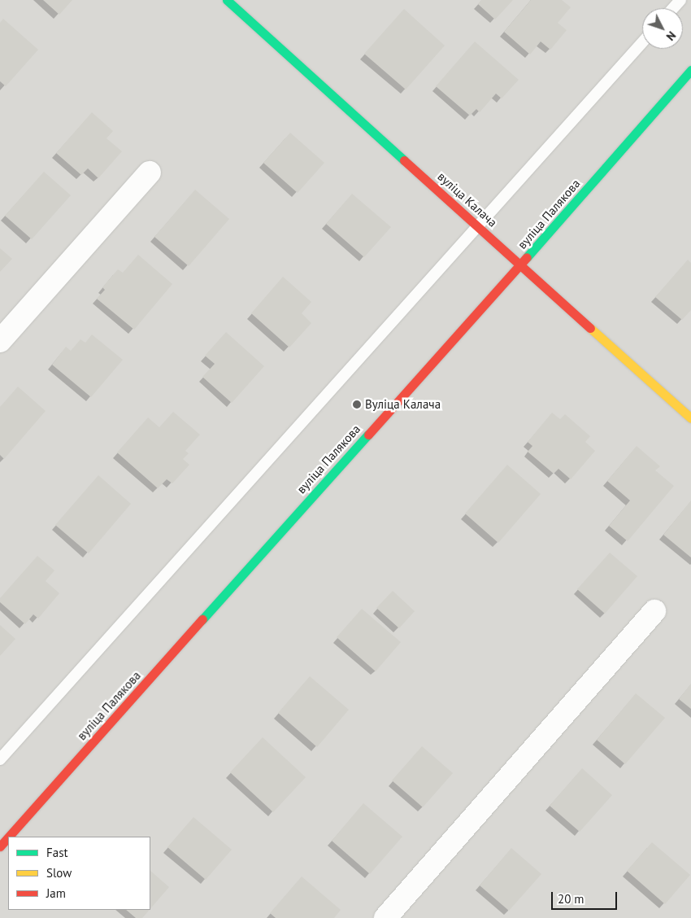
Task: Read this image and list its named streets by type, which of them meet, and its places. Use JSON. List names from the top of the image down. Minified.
{"streets":{"street":["вуліца Калача","вуліца Палякова"]},"crossings":[["вуліца Калача","вуліца Палякова"]],"places":["Вуліца Калача"],"legend":["Fast","Slow","Jam"],"scale_bar":"20 m","north":"bottom right"}
